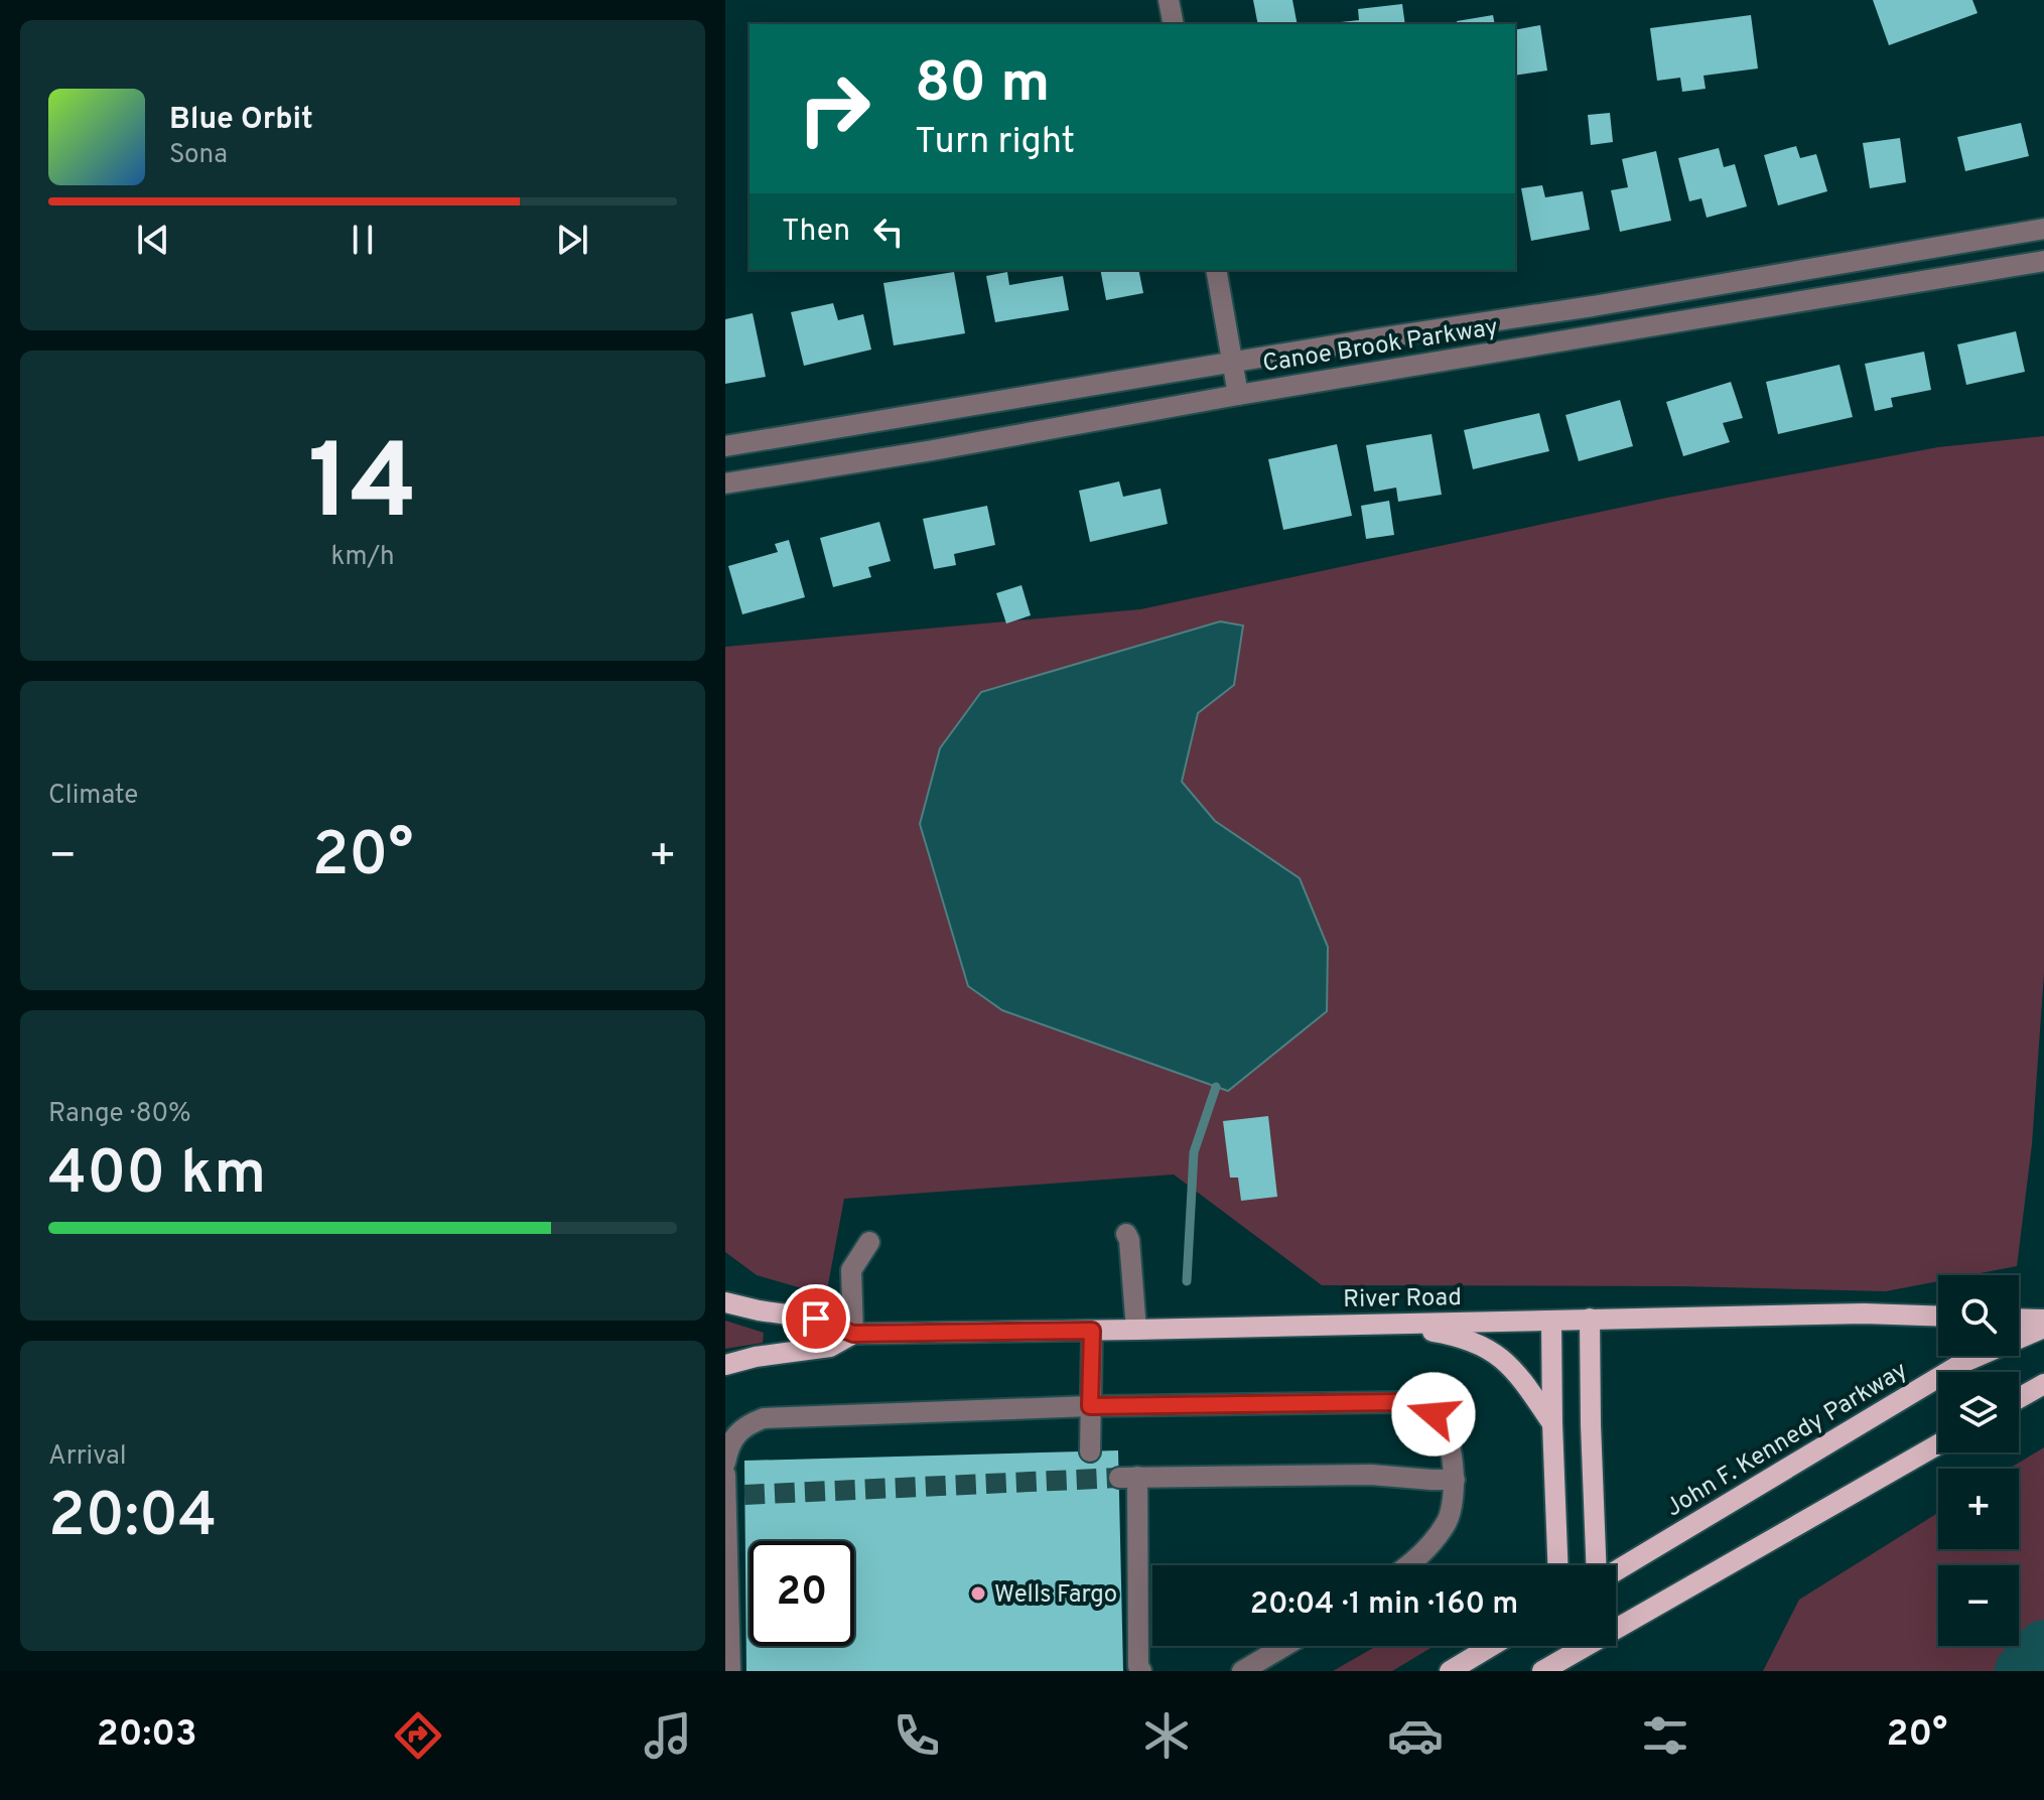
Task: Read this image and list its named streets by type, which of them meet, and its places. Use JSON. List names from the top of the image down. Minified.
{"streets":{"main road":["River Road","John F. Kennedy Parkway"],"street":["Canoe Brook Parkway"]},"places":["Wells Fargo"],"page":{"turn":["80 m","Turn right"],"song":["Blue Orbit","Sona"],"then":"Then","tile":[["14","km/h"],"Climate",["Range · 80%","400 km"],["Arrival","20:04"]],"heat":["−","20°","+"],"map_buttons":["+","−"],"limit":"20","trip":"20:04 · 1 min · 160 m","tabs":["20:03","20°"]}}
